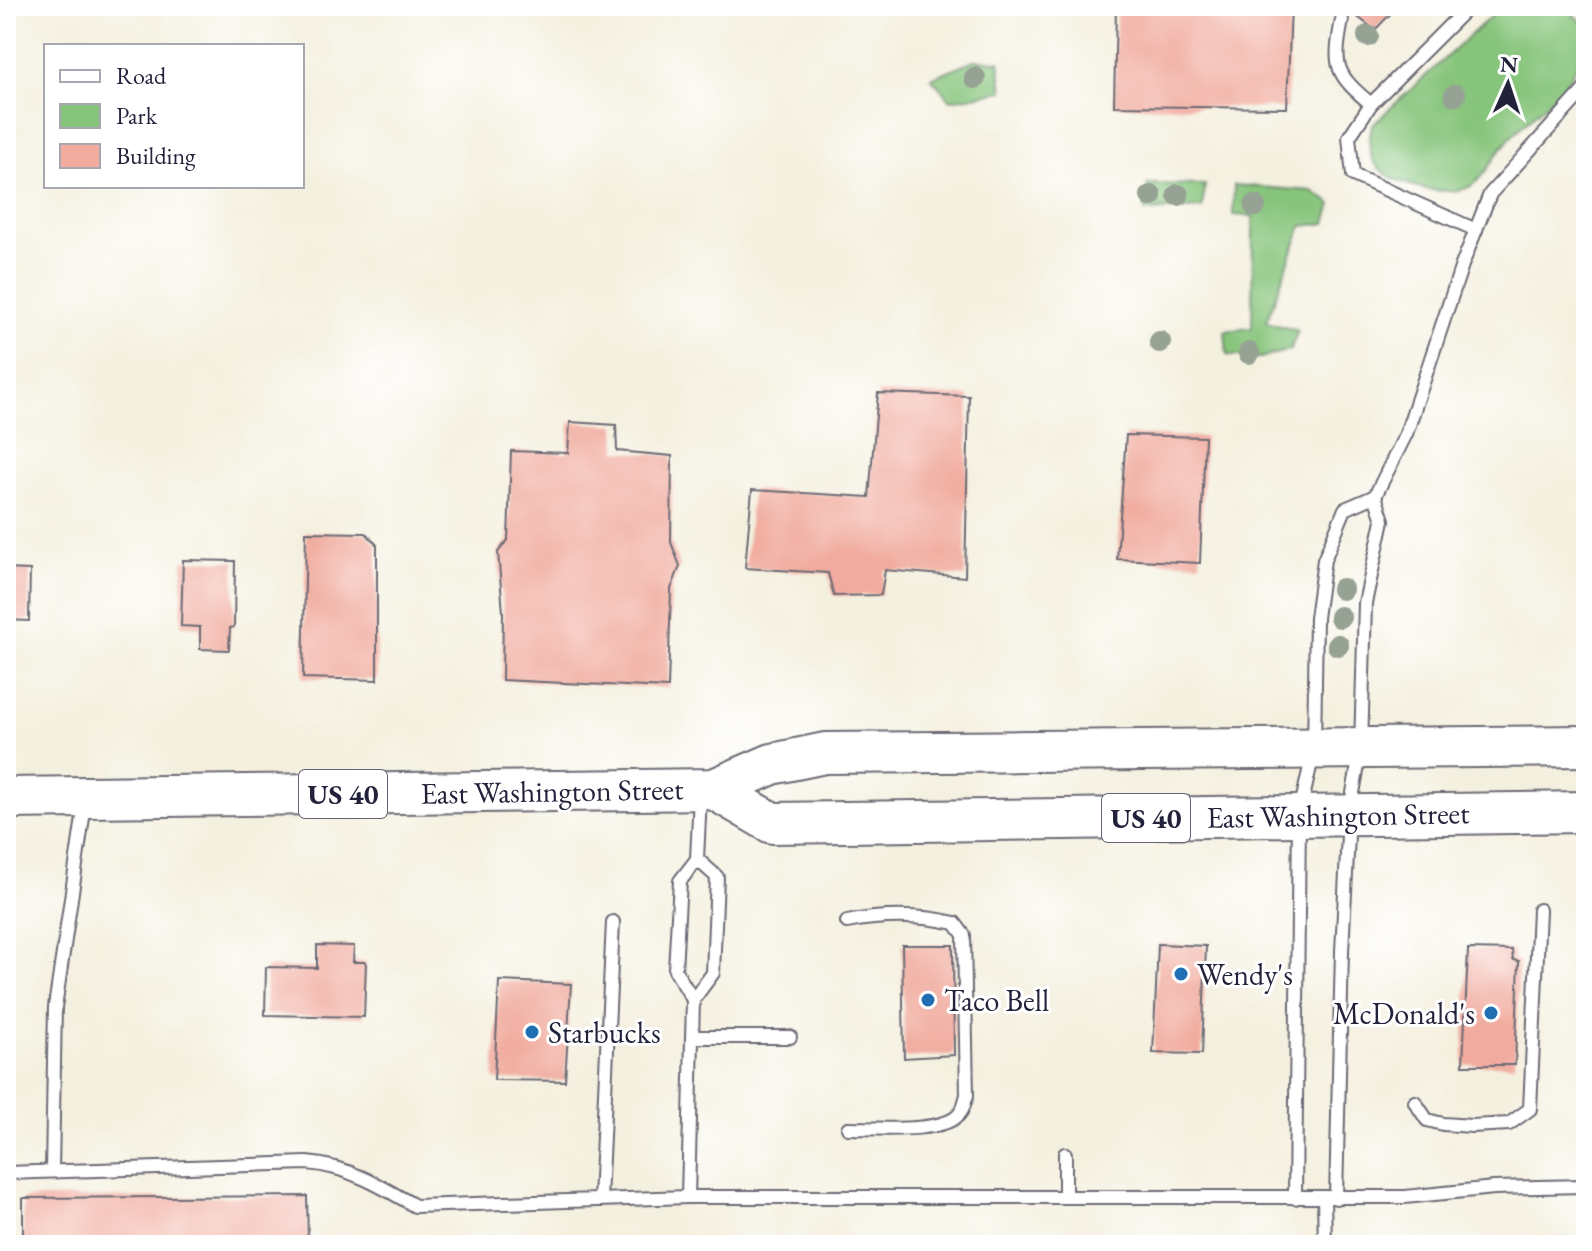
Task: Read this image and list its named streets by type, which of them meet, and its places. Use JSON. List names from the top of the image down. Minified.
{"streets":{"main road":["East Washington Street","US 40"]},"places":["Wendy's","Taco Bell","McDonald's","Starbucks"],"legend":["Road","Park","Building"],"north":"top"}
